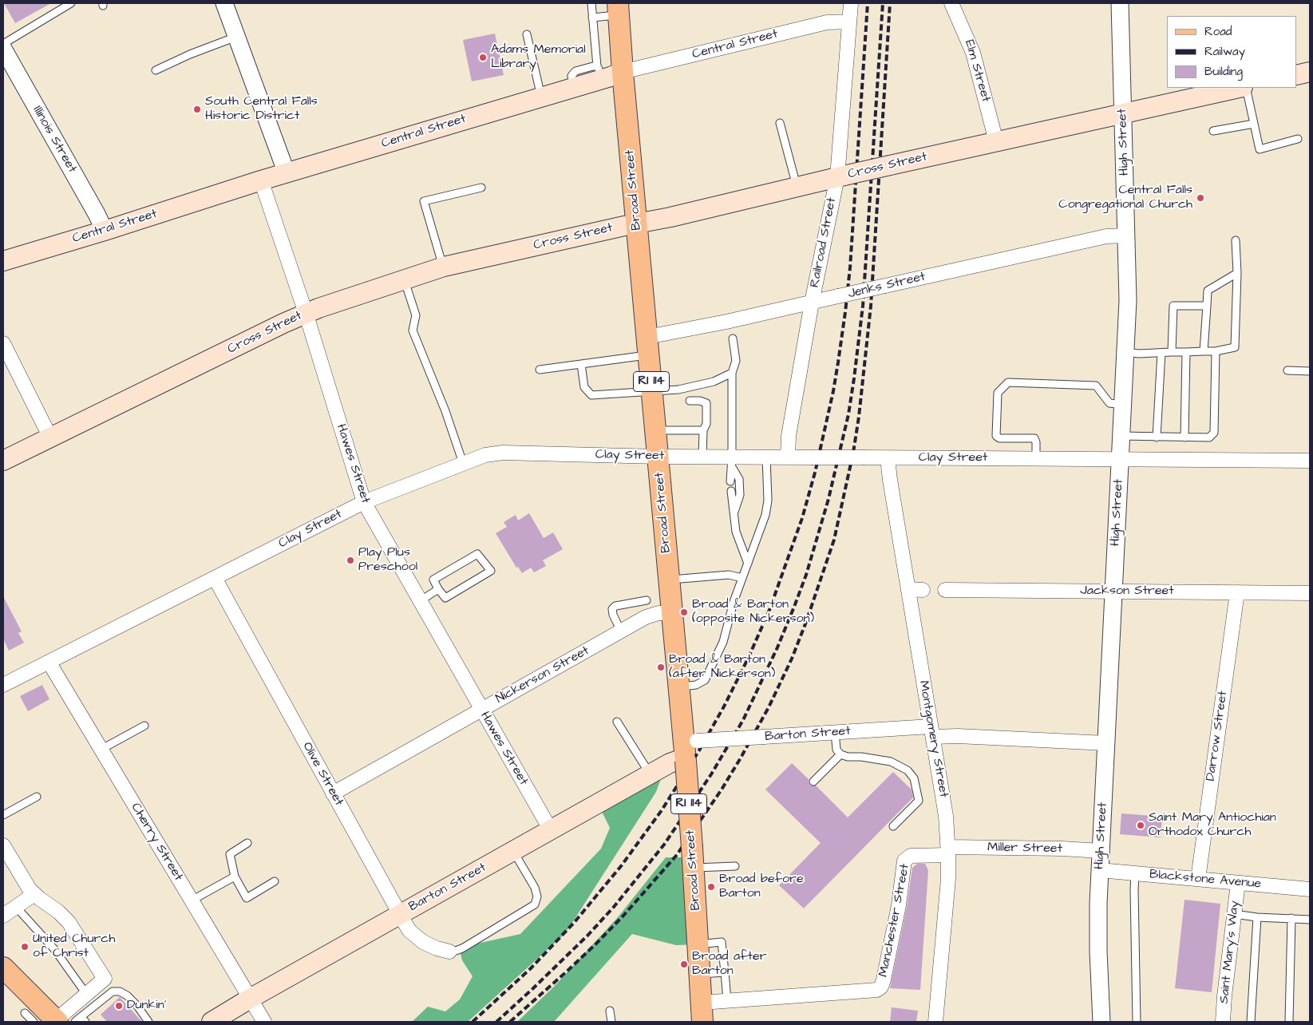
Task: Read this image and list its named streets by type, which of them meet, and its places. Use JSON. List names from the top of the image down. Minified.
{"streets":{"main road":["Central Street","Cross Street","Broad Street","RI 114","Barton Street"],"street":["Elm Street","Illinois Street","High Street","Railroad Street","Jenks Street","Clay Street","Hawes Street","Jackson Street","Nickerson Street","Darrow Street","Montgomery Street","Olive Street","Cherry Street","Miller Street","Blackstone Avenue","Manchester Street","Saint Mary's Way"]},"crossings":[["Central Street","Illinois Street"],["Central Street","Broad Street"],["Central Street","Railroad Street"],["Central Street","Hawes Street"],["Elm Street","Cross Street"],["High Street","Cross Street"],["High Street","Jenks Street"],["High Street","Clay Street"],["High Street","Jackson Street"],["High Street","Barton Street"],["High Street","Miller Street"],["High Street","Blackstone Avenue"],["Cross Street","Broad Street"],["Cross Street","Railroad Street"],["Cross Street","Hawes Street"],["Broad Street","Jenks Street"],["Broad Street","Clay Street"],["Broad Street","Nickerson Street"],["Broad Street","Barton Street"],["Broad Street","Manchester Street"],["Railroad Street","Jenks Street"],["Railroad Street","Clay Street"],["Clay Street","Hawes Street"],["Clay Street","Montgomery Street"],["Clay Street","Olive Street"],["Clay Street","Cherry Street"],["Hawes Street","Nickerson Street"],["Hawes Street","Barton Street"],["Jackson Street","Darrow Street"],["Nickerson Street","Olive Street"],["Barton Street","Montgomery Street"],["Barton Street","Olive Street"],["Barton Street","Cherry Street"],["Darrow Street","Blackstone Avenue"],["Montgomery Street","Miller Street"],["Montgomery Street","Manchester Street"],["Miller Street","Manchester Street"],["Blackstone Avenue","Saint Mary's Way"]],"places":["Adams Memorial Library","South Central Falls Historic District","Central Falls Congregational Church","Play Plus Preschool","Broad & Barton (opposite Nickerson)","Broad & Barton (after Nickerson)","Saint Mary Antiochian Orthodox Church","Broad before Barton","United Church of Christ","Broad after Barton","Dunkin'"],"legend":["Road","Railway","Building"]}
